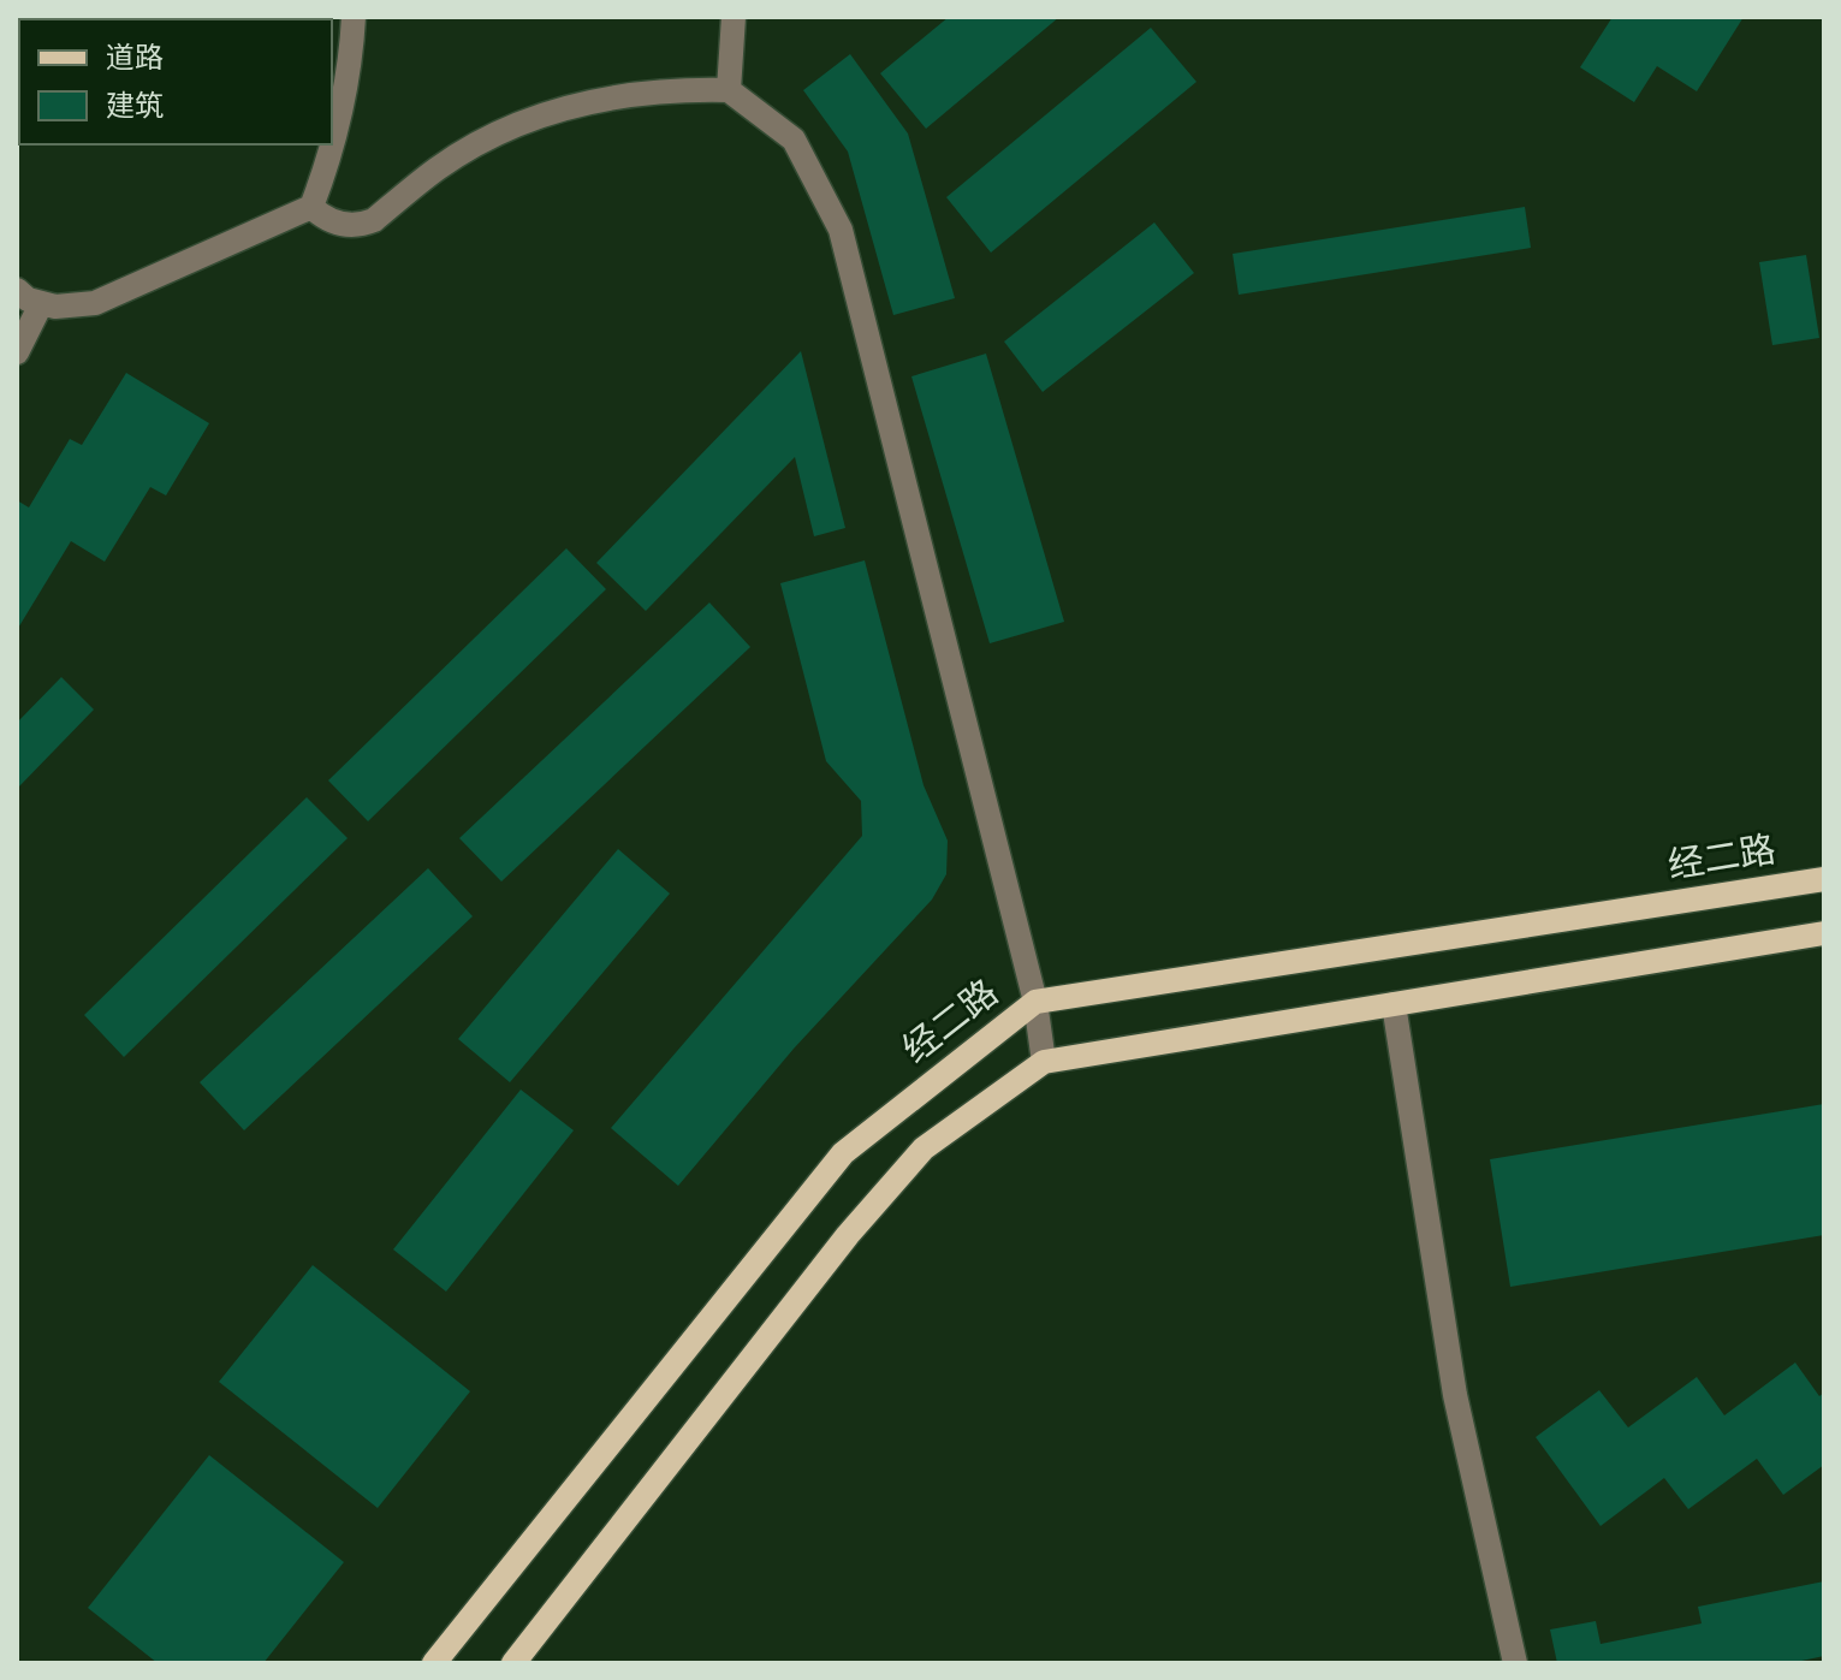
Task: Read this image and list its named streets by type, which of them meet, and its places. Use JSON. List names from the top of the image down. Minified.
{"streets":{"main road":["经二路"]},"legend":["道路","建筑"]}
